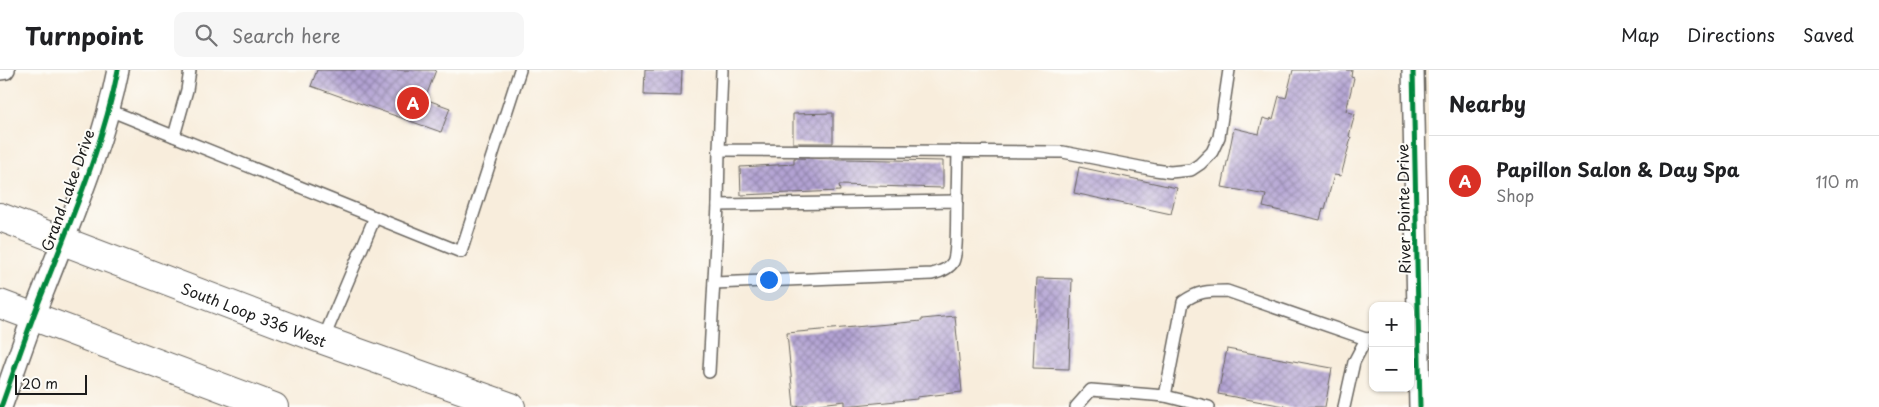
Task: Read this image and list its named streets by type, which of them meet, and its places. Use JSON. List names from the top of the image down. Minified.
{"streets":{"main road":["South Loop 336 West"],"street":["Grand Lake Drive","River Pointe Drive"]},"crossings":[["Grand Lake Drive","South Loop 336 West"]],"scale_bar":"20 m","page":{"header":"Turnpoint","search":"Search here","nav":["Map","Directions","Saved"],"heading":"Nearby","pins":"A","list":[{"mark":"A","name":"Papillon Salon & Day Spa","note":"Shop","value":"110 m"}],"map_buttons":["+","−"],"scale":"20 m"}}
